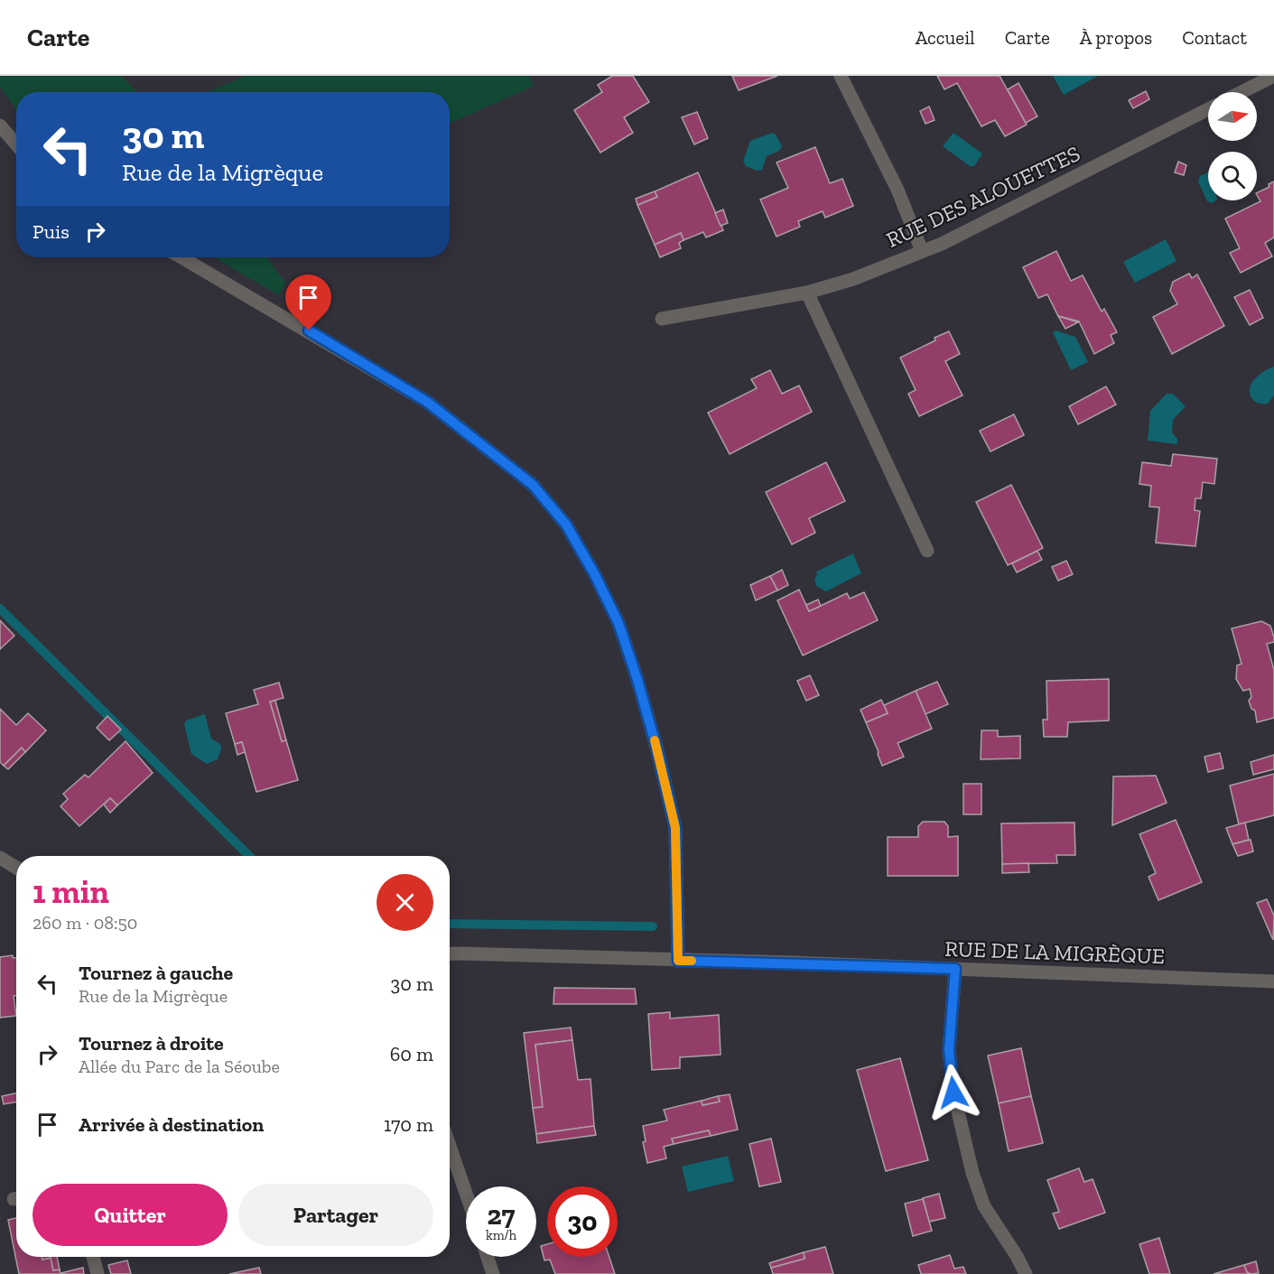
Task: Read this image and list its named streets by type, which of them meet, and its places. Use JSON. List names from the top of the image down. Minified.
{"streets":{"street":["RUE DES ALOUETTES","RUE DE LA MIGRÈQUE"]},"north":"right","page":{"header":"Carte","nav":["Accueil","Carte","À propos","Contact"],"turn":["30 m","Rue de la Migrèque"],"then":"Puis","heading":["1 min","260 m · 08:50"],"list":[{"name":"Tournez à gauche","note":"Rue de la Migrèque","value":"30 m"},{"name":"Tournez à droite","note":"Allée du Parc de la Séoube","value":"60 m"},{"name":"Arrivée à destination","value":"170 m"}],"buttons":["Quitter","Partager"],"speed":"27 km/h","limit":"30"}}
